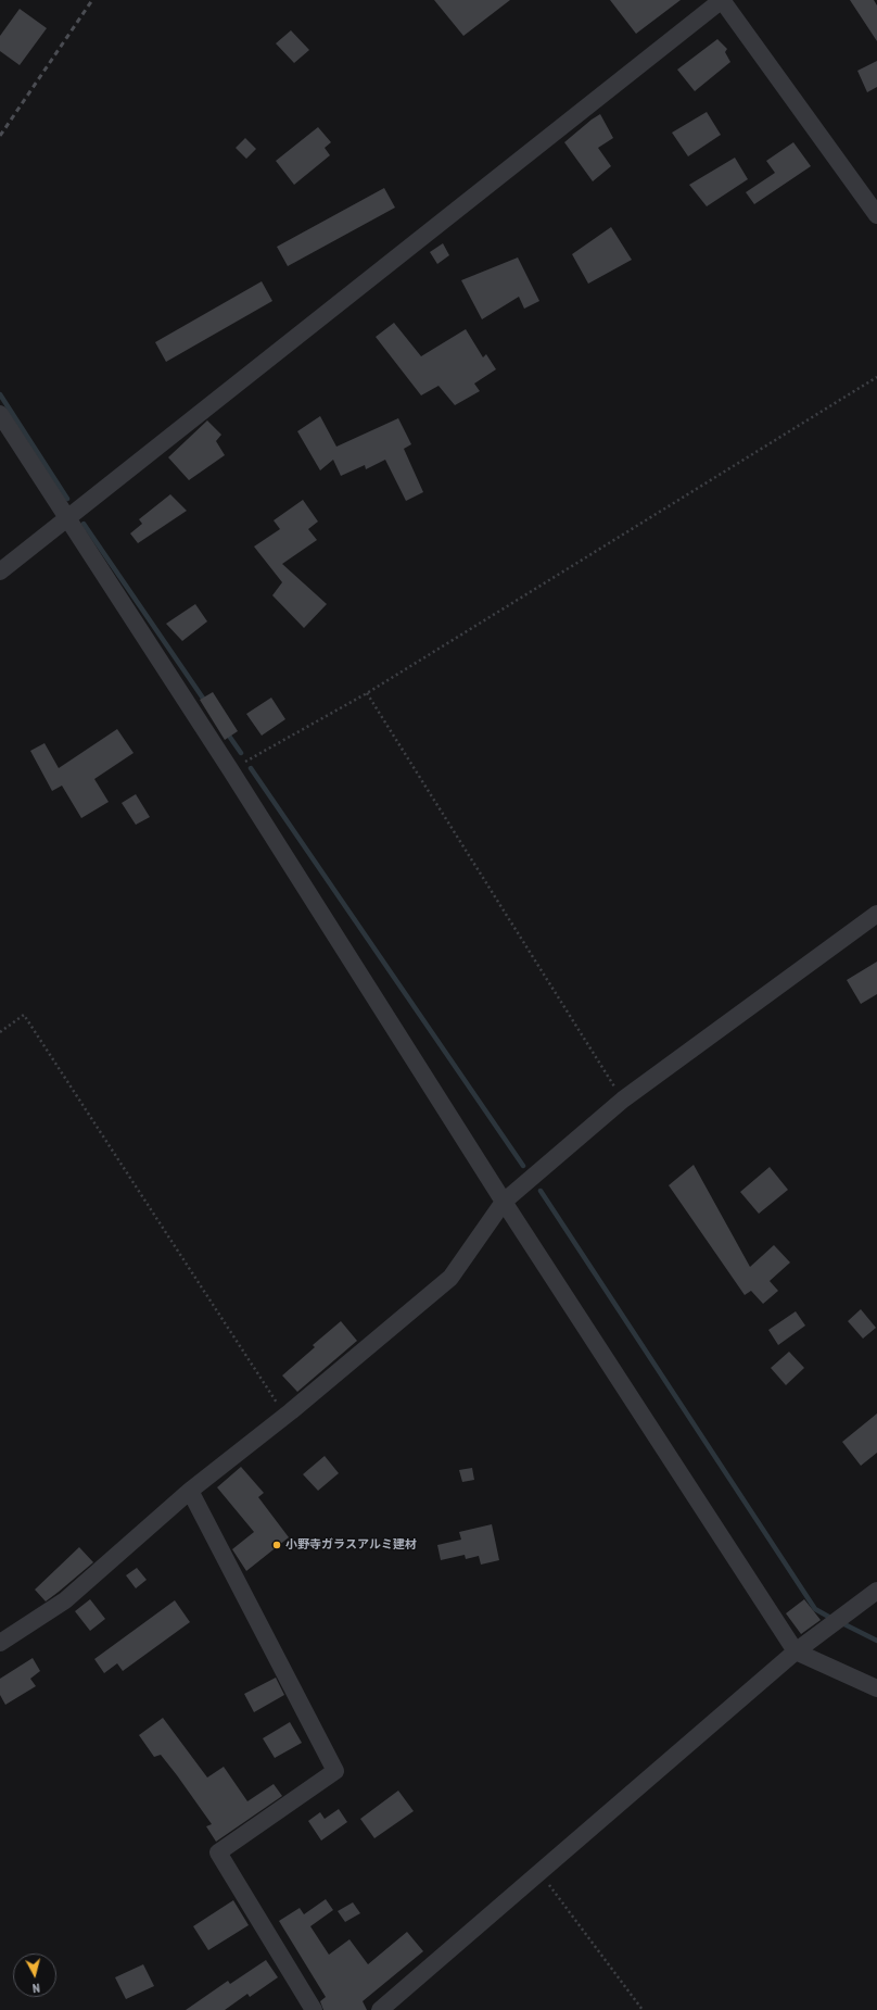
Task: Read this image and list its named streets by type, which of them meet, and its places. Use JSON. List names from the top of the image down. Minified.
{"places":["小野寺ガラスアルミ建材"],"north":"bottom"}
